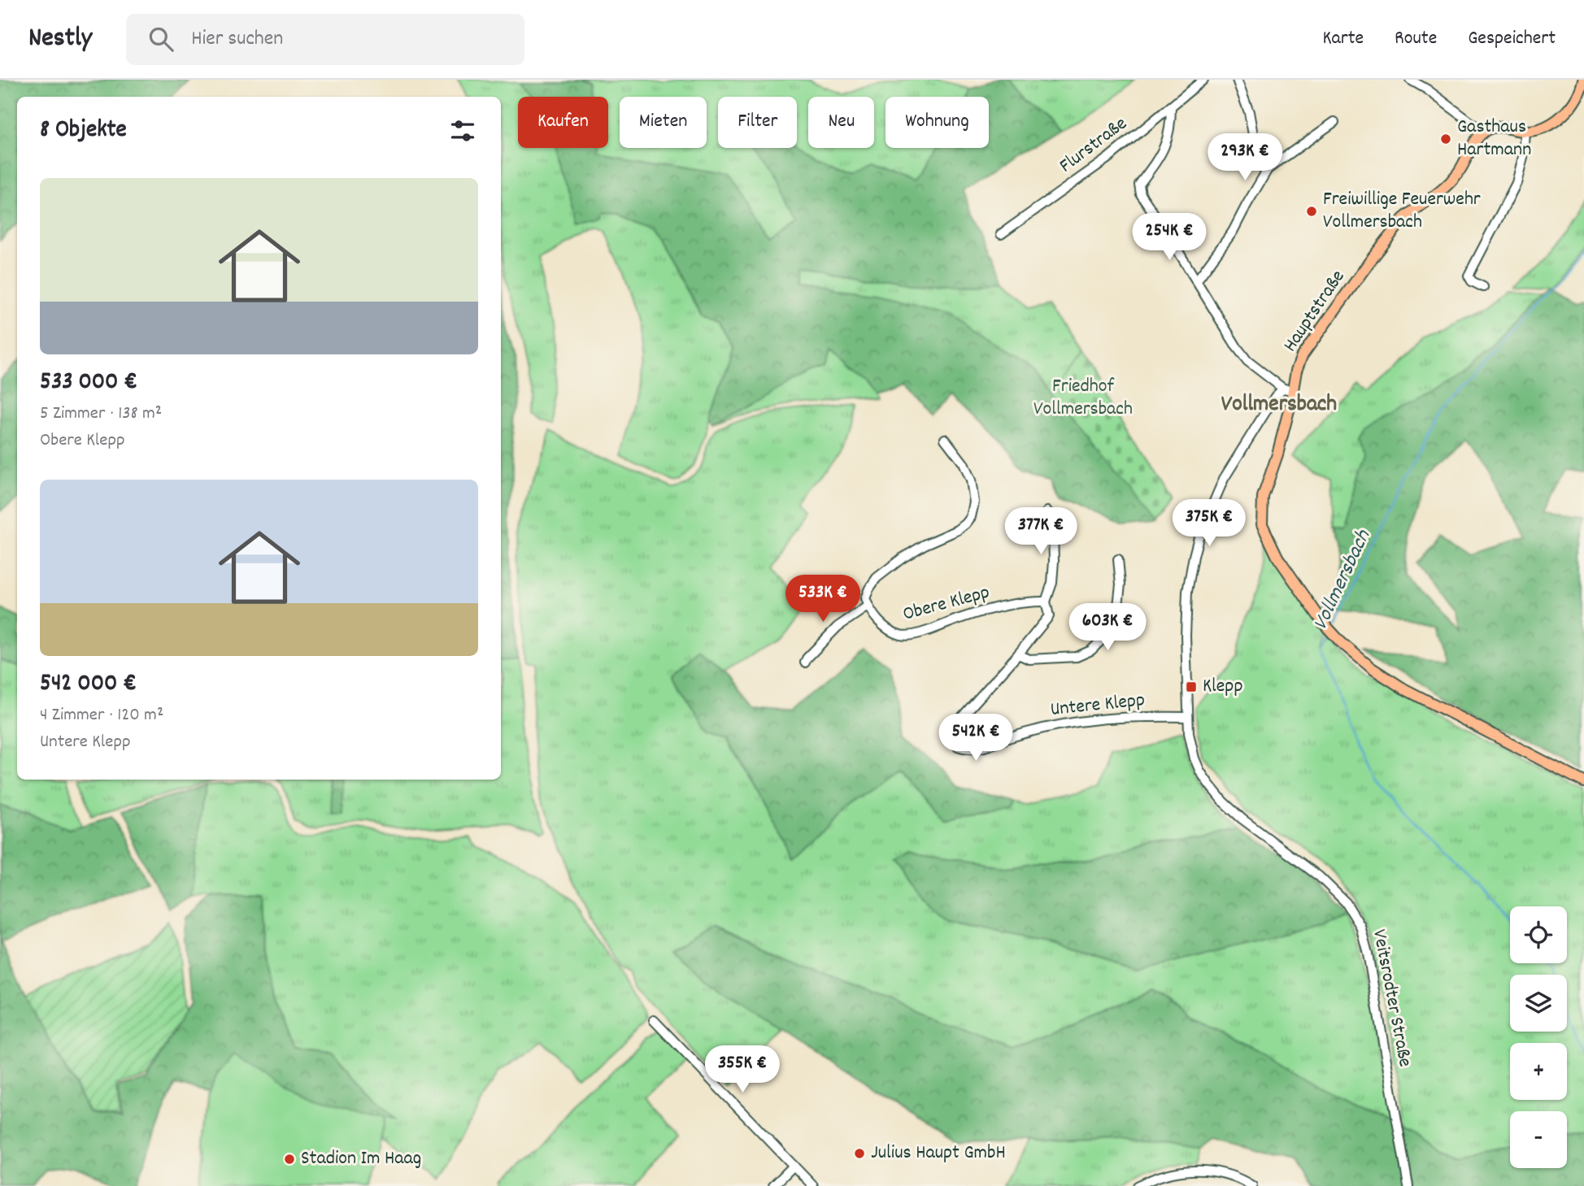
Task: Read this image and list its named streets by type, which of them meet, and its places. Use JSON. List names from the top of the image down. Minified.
{"streets":{"main road":["Hauptstraße"],"street":["Flurstraße","Obere Klepp","Untere Klepp","Veitsrodter Straße"]},"crossings":[["Hauptstraße","Untere Klepp"],["Hauptstraße","Veitsrodter Straße"],["Obere Klepp","Untere Klepp"],["Untere Klepp","Veitsrodter Straße"]],"districts":["Vollmersbach"],"water":["Vollmersbach"],"parks":["Friedhof Vollmersbach"],"places":{"other":["Gasthaus Hartmann","Freiwillige Feuerwehr Vollmersbach","Julius Haupt GmbH","Stadion Im Haag"],"transit":["Klepp"]},"page":{"header":"Nestly","search":"Hier suchen","nav":["Karte","Route","Gespeichert"],"chip":["Kaufen","Mieten","Filter","Neu","Wohnung"],"heading":"8 Objekte","price":["293K €","254K €","375K €","377K €","533K €","603K €","542K €","355K €"],"list":[{"name":"533 000 €","note":"5 Zimmer · 138 m² · Obere Klepp"},{"name":"542 000 €","note":"4 Zimmer · 120 m² · Untere Klepp"}],"map_buttons":["+","−"]}}
